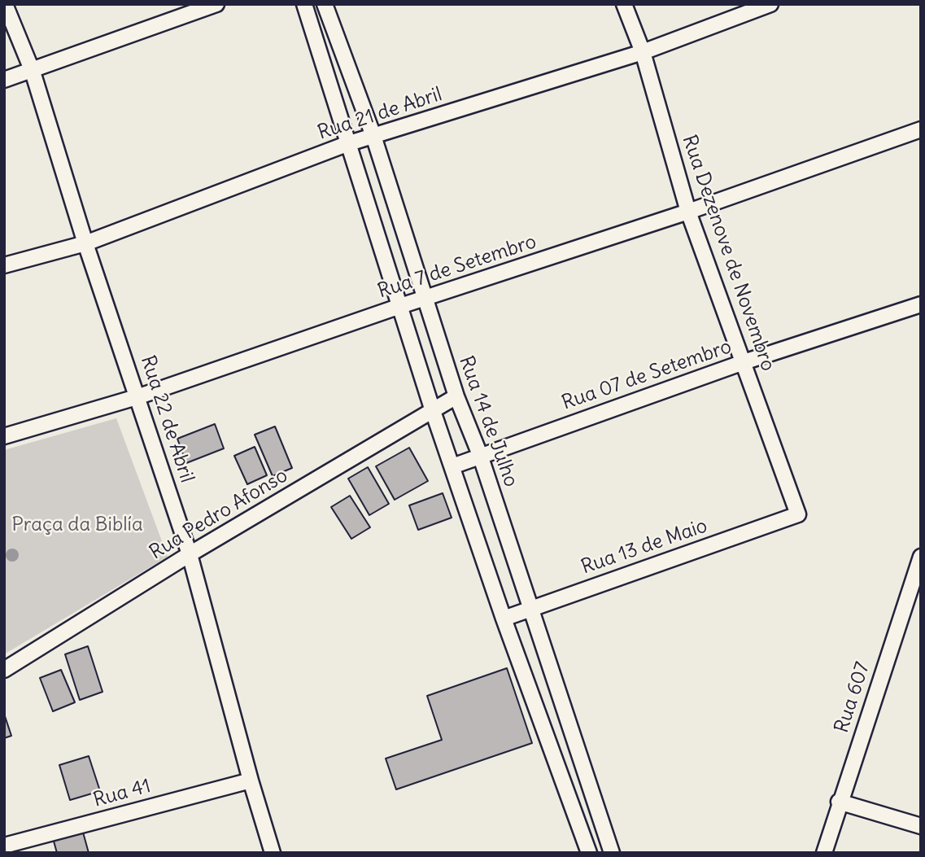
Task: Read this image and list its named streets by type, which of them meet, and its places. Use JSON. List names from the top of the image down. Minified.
{"streets":{"street":["Rua 21 de Abril","Rua Dezenove de Novembro","Rua 7 de Setembro","Rua 07 de Setembro","Rua 22 de Abril","Rua 14 de Julho","Rua Pedro Afonso","Rua 13 de Maio","Rua 607","Rua 41"]},"crossings":[["Rua 21 de Abril","Rua Dezenove de Novembro"],["Rua 21 de Abril","Rua 22 de Abril"],["Rua 21 de Abril","Rua 14 de Julho"],["Rua Dezenove de Novembro","Rua 7 de Setembro"],["Rua Dezenove de Novembro","Rua 07 de Setembro"],["Rua Dezenove de Novembro","Rua 13 de Maio"],["Rua 7 de Setembro","Rua 22 de Abril"],["Rua 7 de Setembro","Rua 14 de Julho"],["Rua 07 de Setembro","Rua 14 de Julho"],["Rua 22 de Abril","Rua Pedro Afonso"],["Rua 22 de Abril","Rua 41"],["Rua 14 de Julho","Rua Pedro Afonso"],["Rua 14 de Julho","Rua 13 de Maio"]],"parks":["Praça da Biblía"]}
